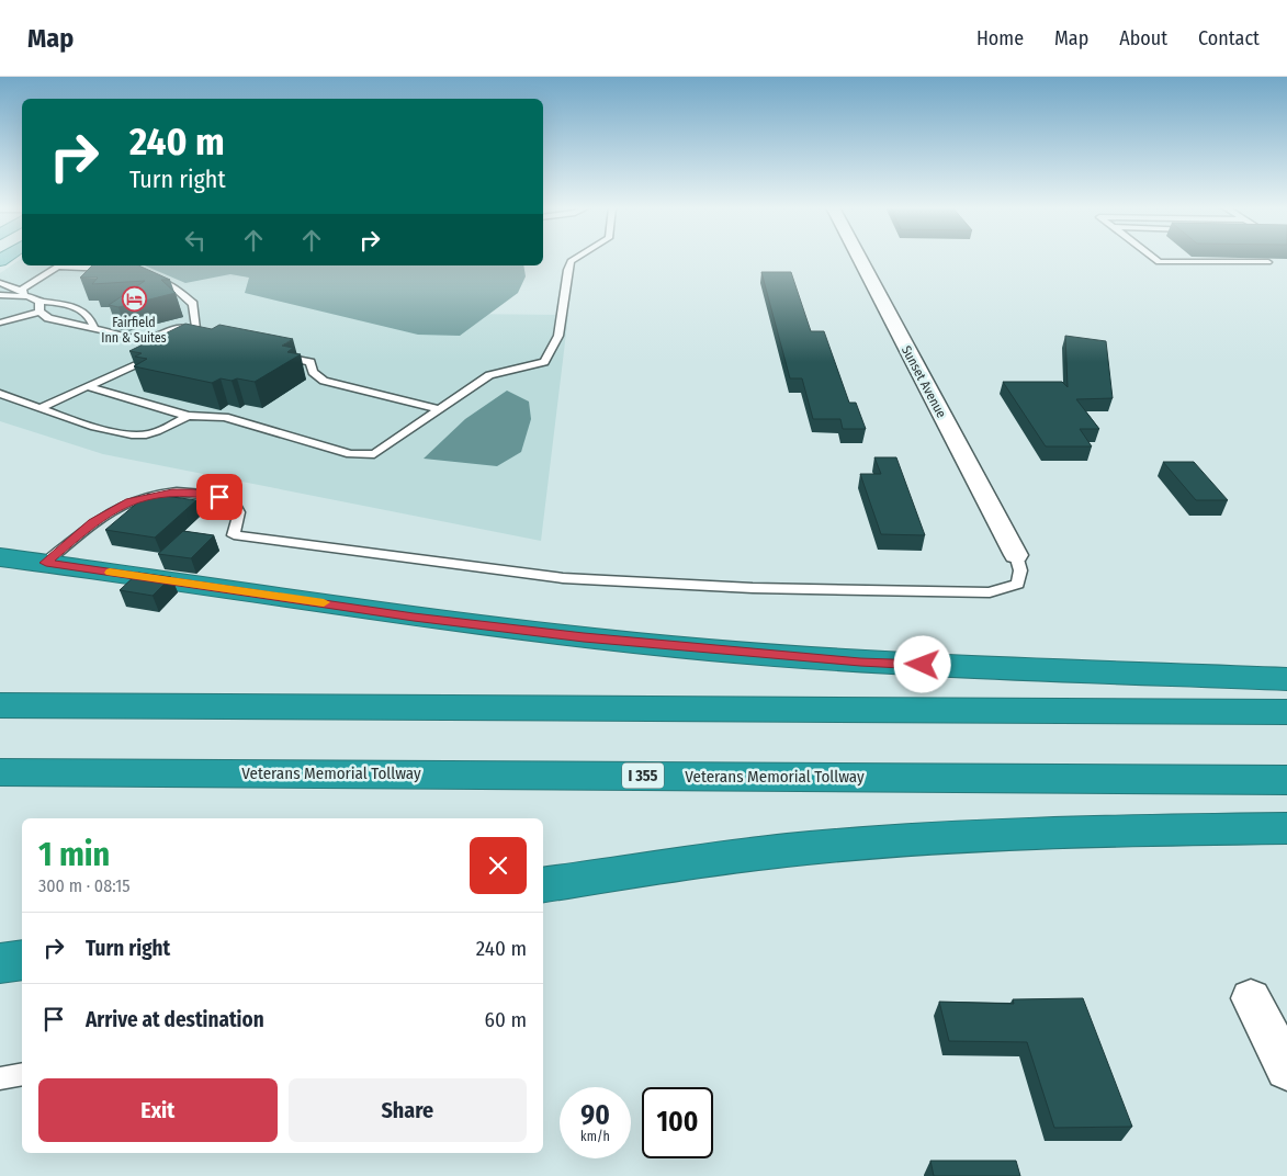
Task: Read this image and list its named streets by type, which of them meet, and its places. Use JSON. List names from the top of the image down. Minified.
{"streets":{"highway":["Veterans Memorial Tollway","I 355"],"street":["Sunset Avenue"]},"places":{"hotel":["Fairfield Inn & Suites"]},"page":{"header":"Map","nav":["Home","Map","About","Contact"],"turn":["240 m","Turn right"],"heading":["1 min","300 m · 08:15"],"list":[{"name":"Turn right","value":"240 m"},{"name":"Arrive at destination","value":"60 m"}],"buttons":["Exit","Share"],"speed":"90 km/h","limit":"100"}}
